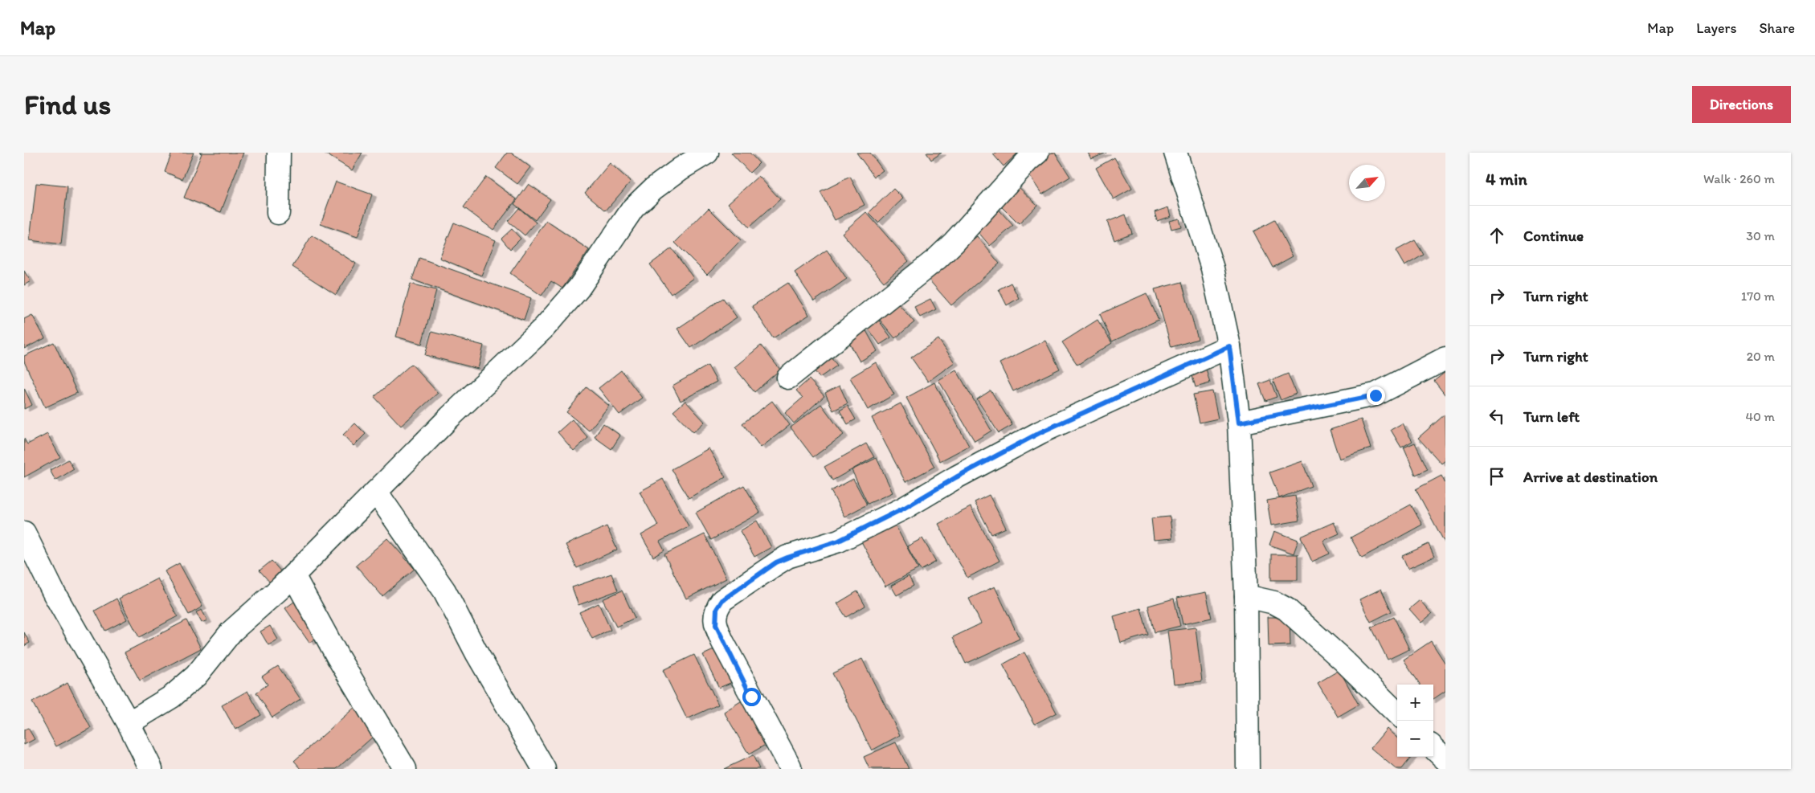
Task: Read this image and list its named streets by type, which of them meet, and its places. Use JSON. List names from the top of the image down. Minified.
{"north":"top right","page":{"header":"Map","nav":["Map","Layers","Share"],"buttons":"Directions","title":"Find us","heading":["4 min","Walk · 260 m"],"list":[["Continue","30 m"],["Turn right","170 m"],["Turn right","20 m"],["Turn left","40 m"],"Arrive at destination"],"map_buttons":["+","−"]}}
